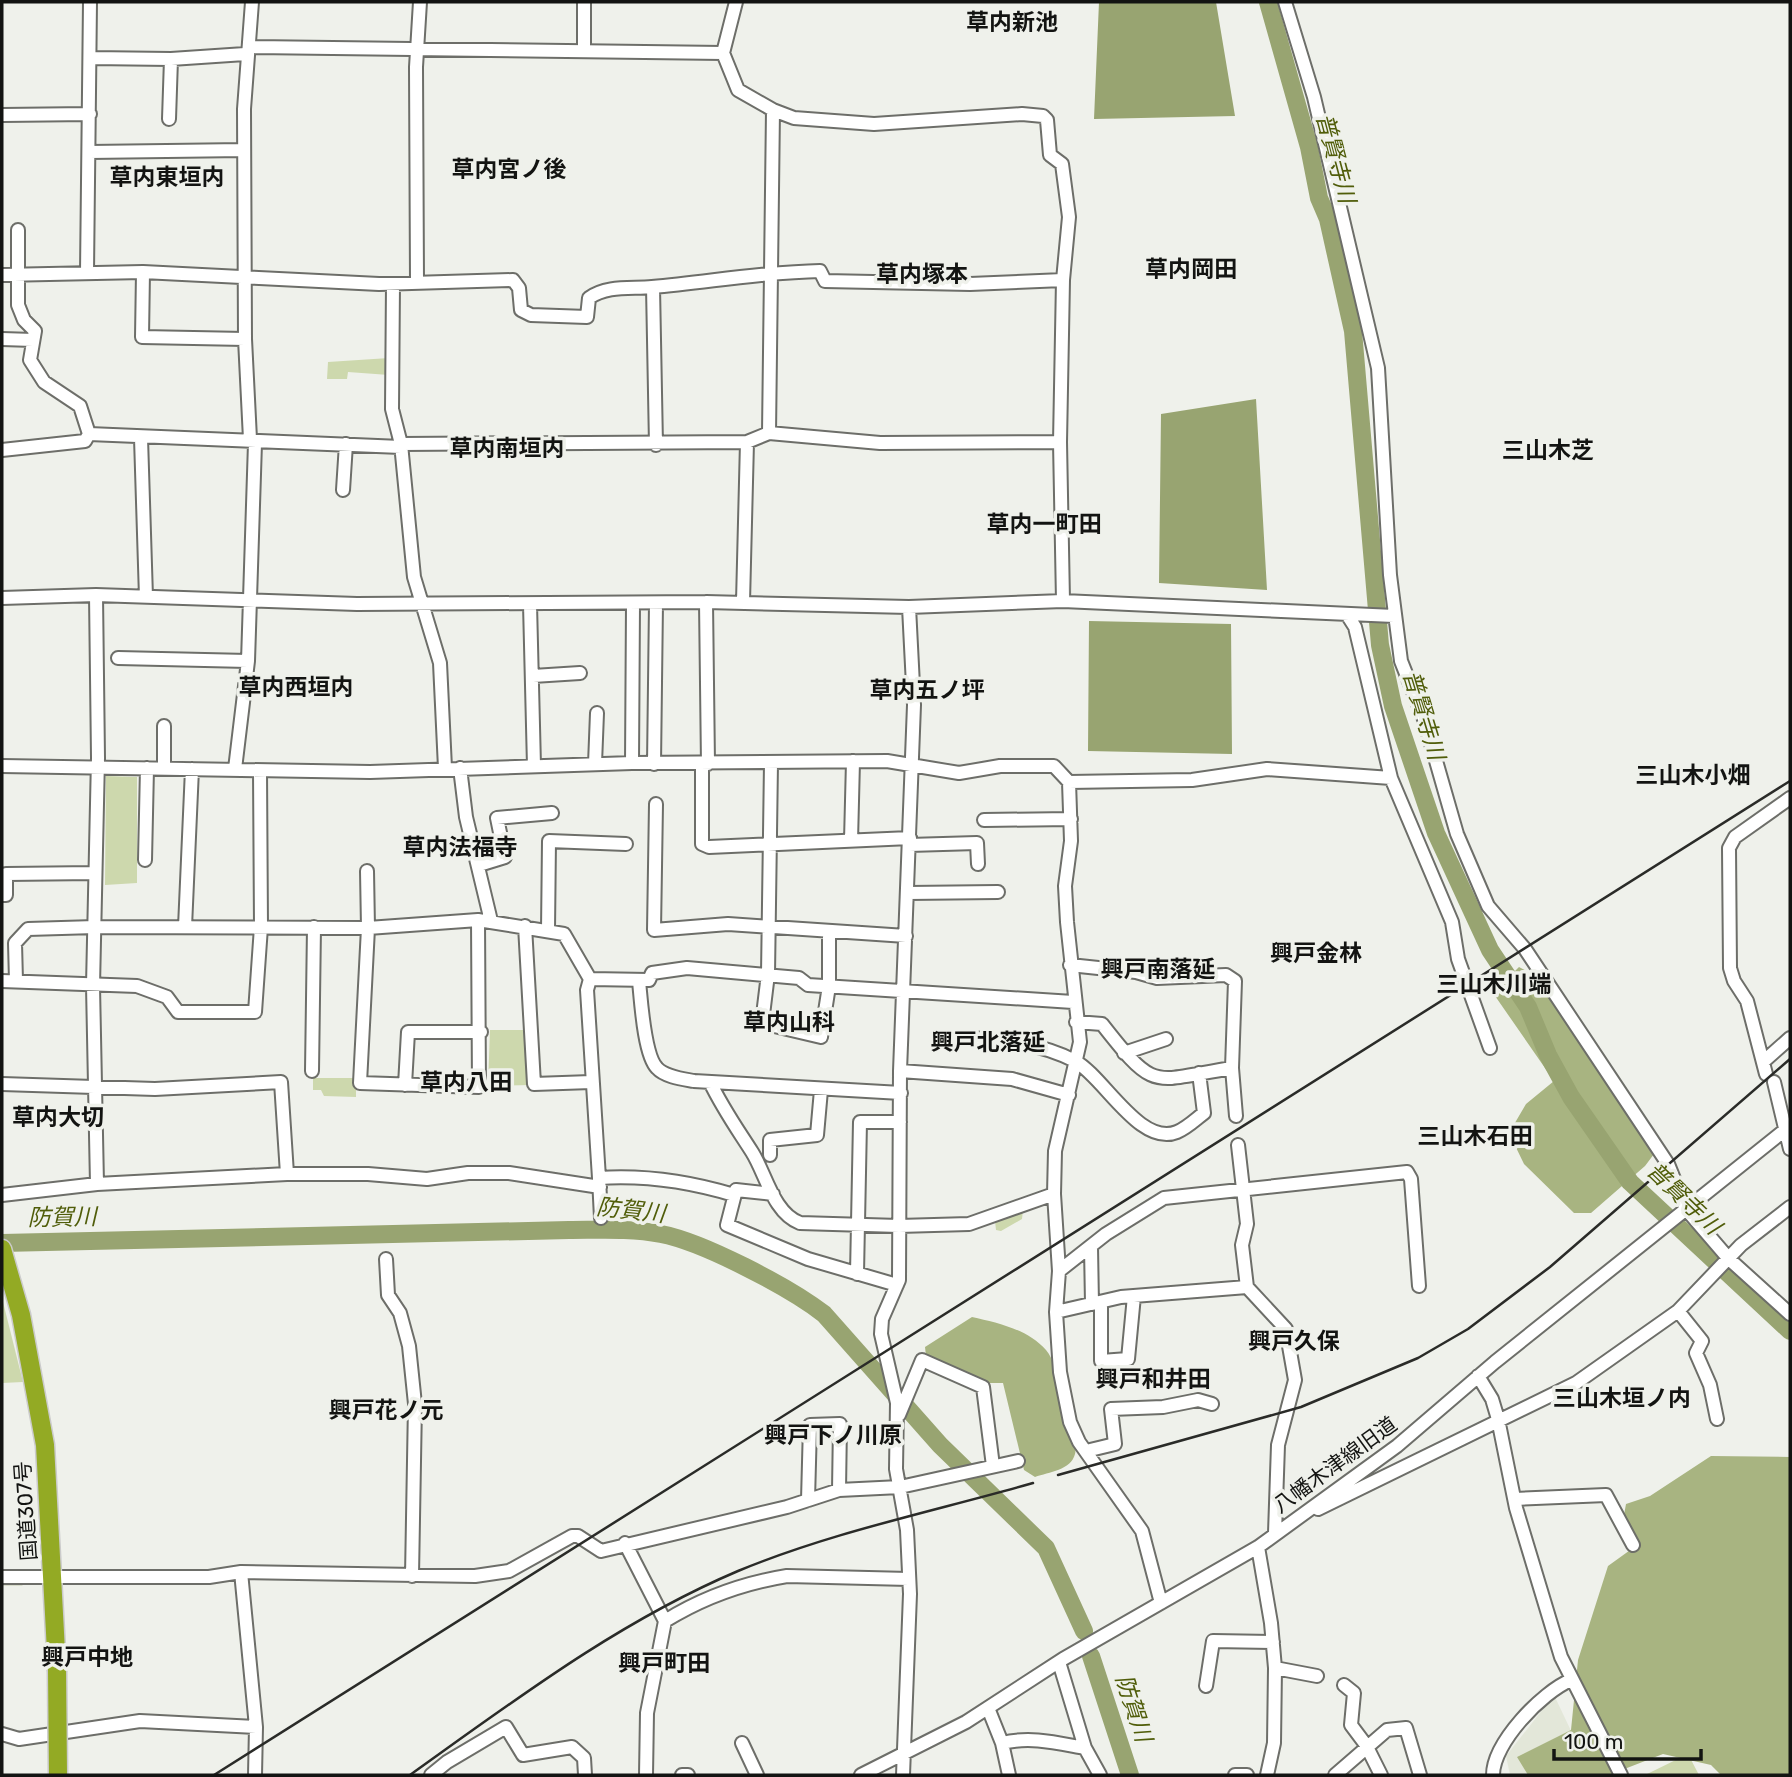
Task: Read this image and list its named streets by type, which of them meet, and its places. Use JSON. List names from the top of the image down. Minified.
{"streets":{"highway":["国道307号"],"street":["八幡木津線旧道"]},"districts":["草内新池","草内宮ノ後","草内東垣内","草内岡田","草内塚本","草内南垣内","三山木芝","草内一町田","草内西垣内","草内五ノ坪","三山木小畑","草内法福寺","興戸金林","興戸南落延","三山木川端","草内山科","興戸北落延","草内八田","草内大切","三山木石田","興戸久保","興戸和井田","三山木垣ノ内","興戸花ノ元","興戸下ノ川原","興戸中地","興戸町田"],"water":["普賢寺川","防賀川"],"scale_bar":"100 m"}
